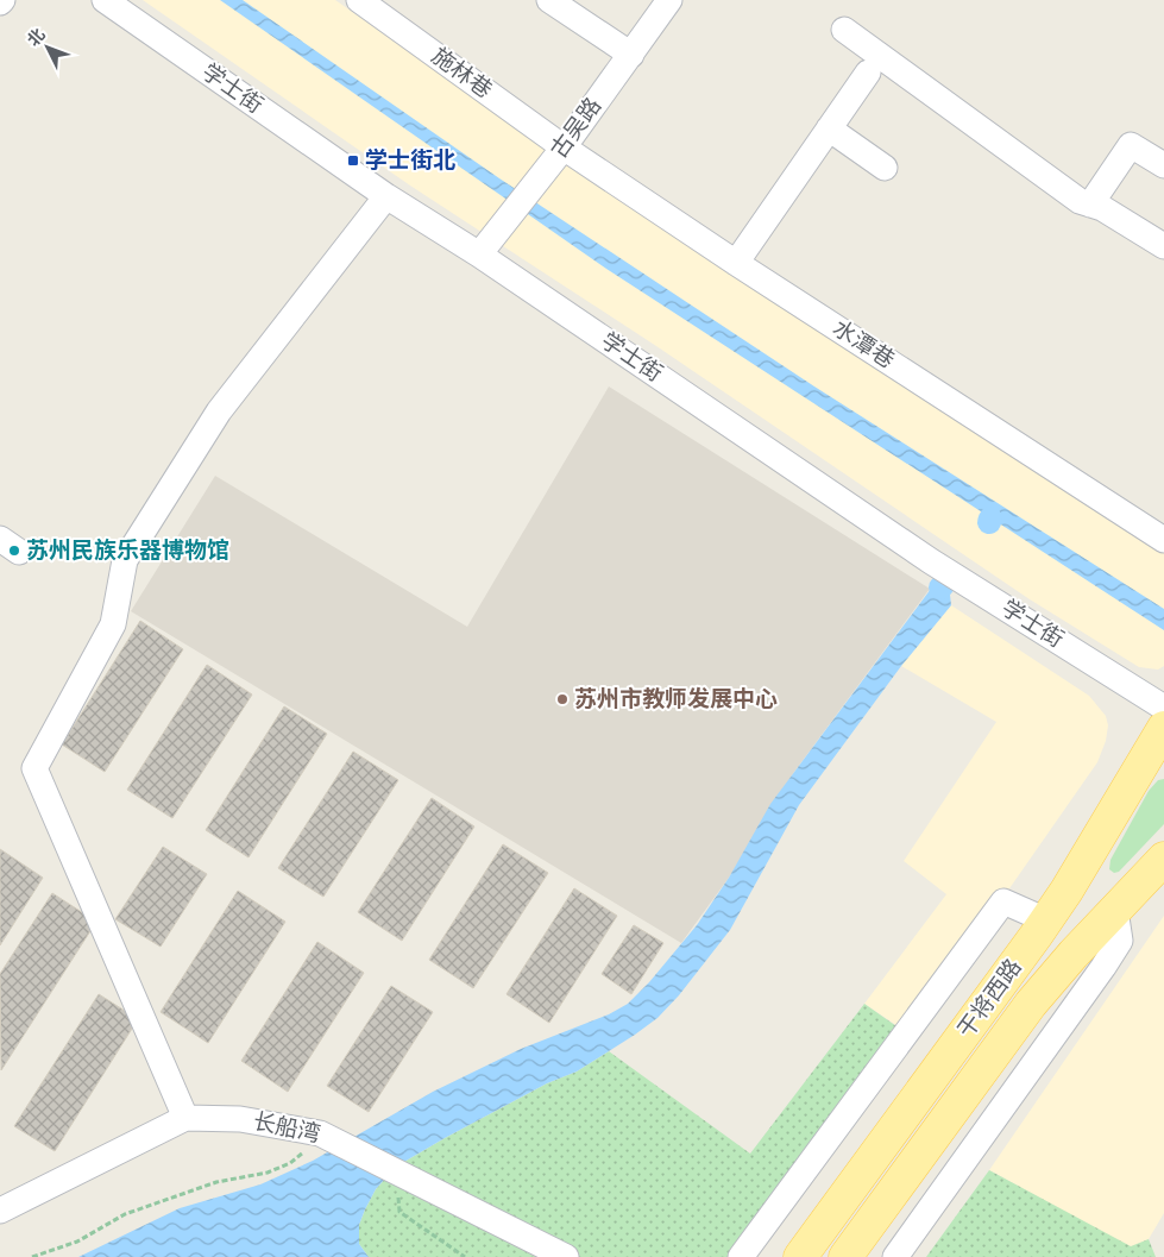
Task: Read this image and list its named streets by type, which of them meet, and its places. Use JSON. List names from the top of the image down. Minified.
{"streets":{"main road":["干将西路"],"street":["施林巷","学士街","古吴路","水潭巷","长船湾"]},"crossings":[["施林巷","古吴路"],["施林巷","水潭巷"],["学士街","古吴路"],["古吴路","水潭巷"]],"places":{"transit":["学士街北"],"other":["苏州民族乐器博物馆","苏州市教师发展中心"]},"north":"top left"}
